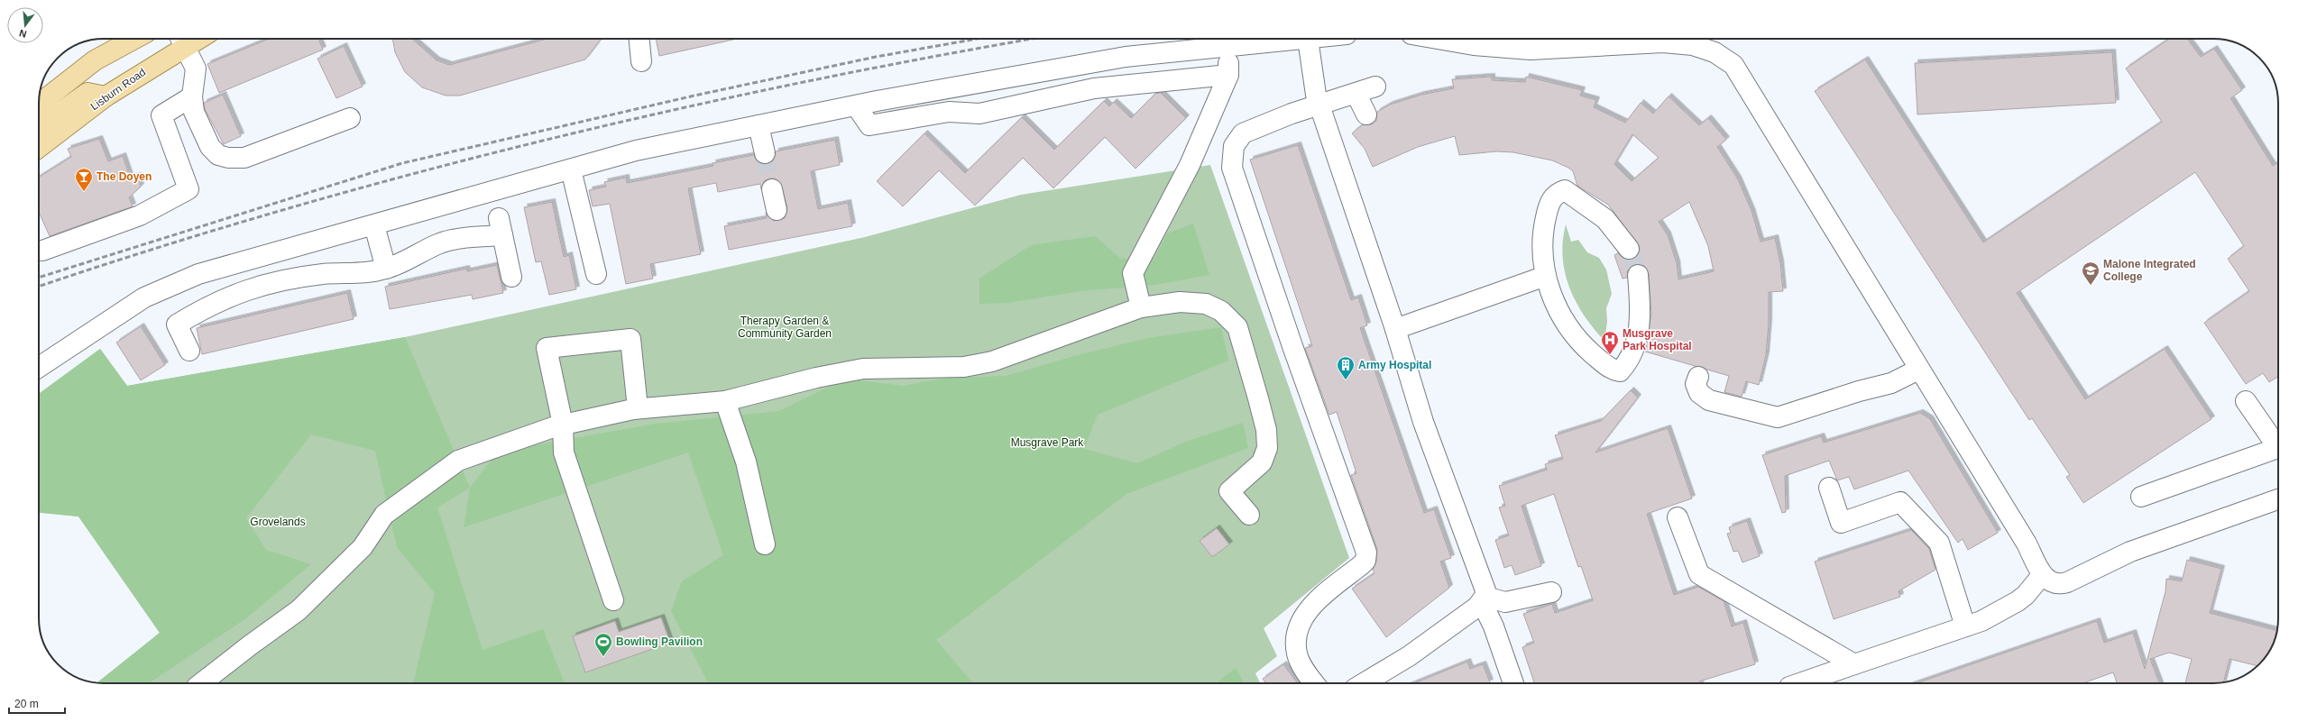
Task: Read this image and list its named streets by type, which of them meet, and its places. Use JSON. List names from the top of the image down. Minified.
{"streets":{"main road":["Lisburn Road"]},"parks":["Therapy Garden & Community Garden","Musgrave Park","Grovelands"],"places":{"bar":["The Doyen"],"school or university":["Malone Integrated College"],"hospital":["Musgrave Park Hospital"],"building":["Army Hospital"],"sports":["Bowling Pavilion"]},"scale_bar":"20 m","north":"bottom"}
